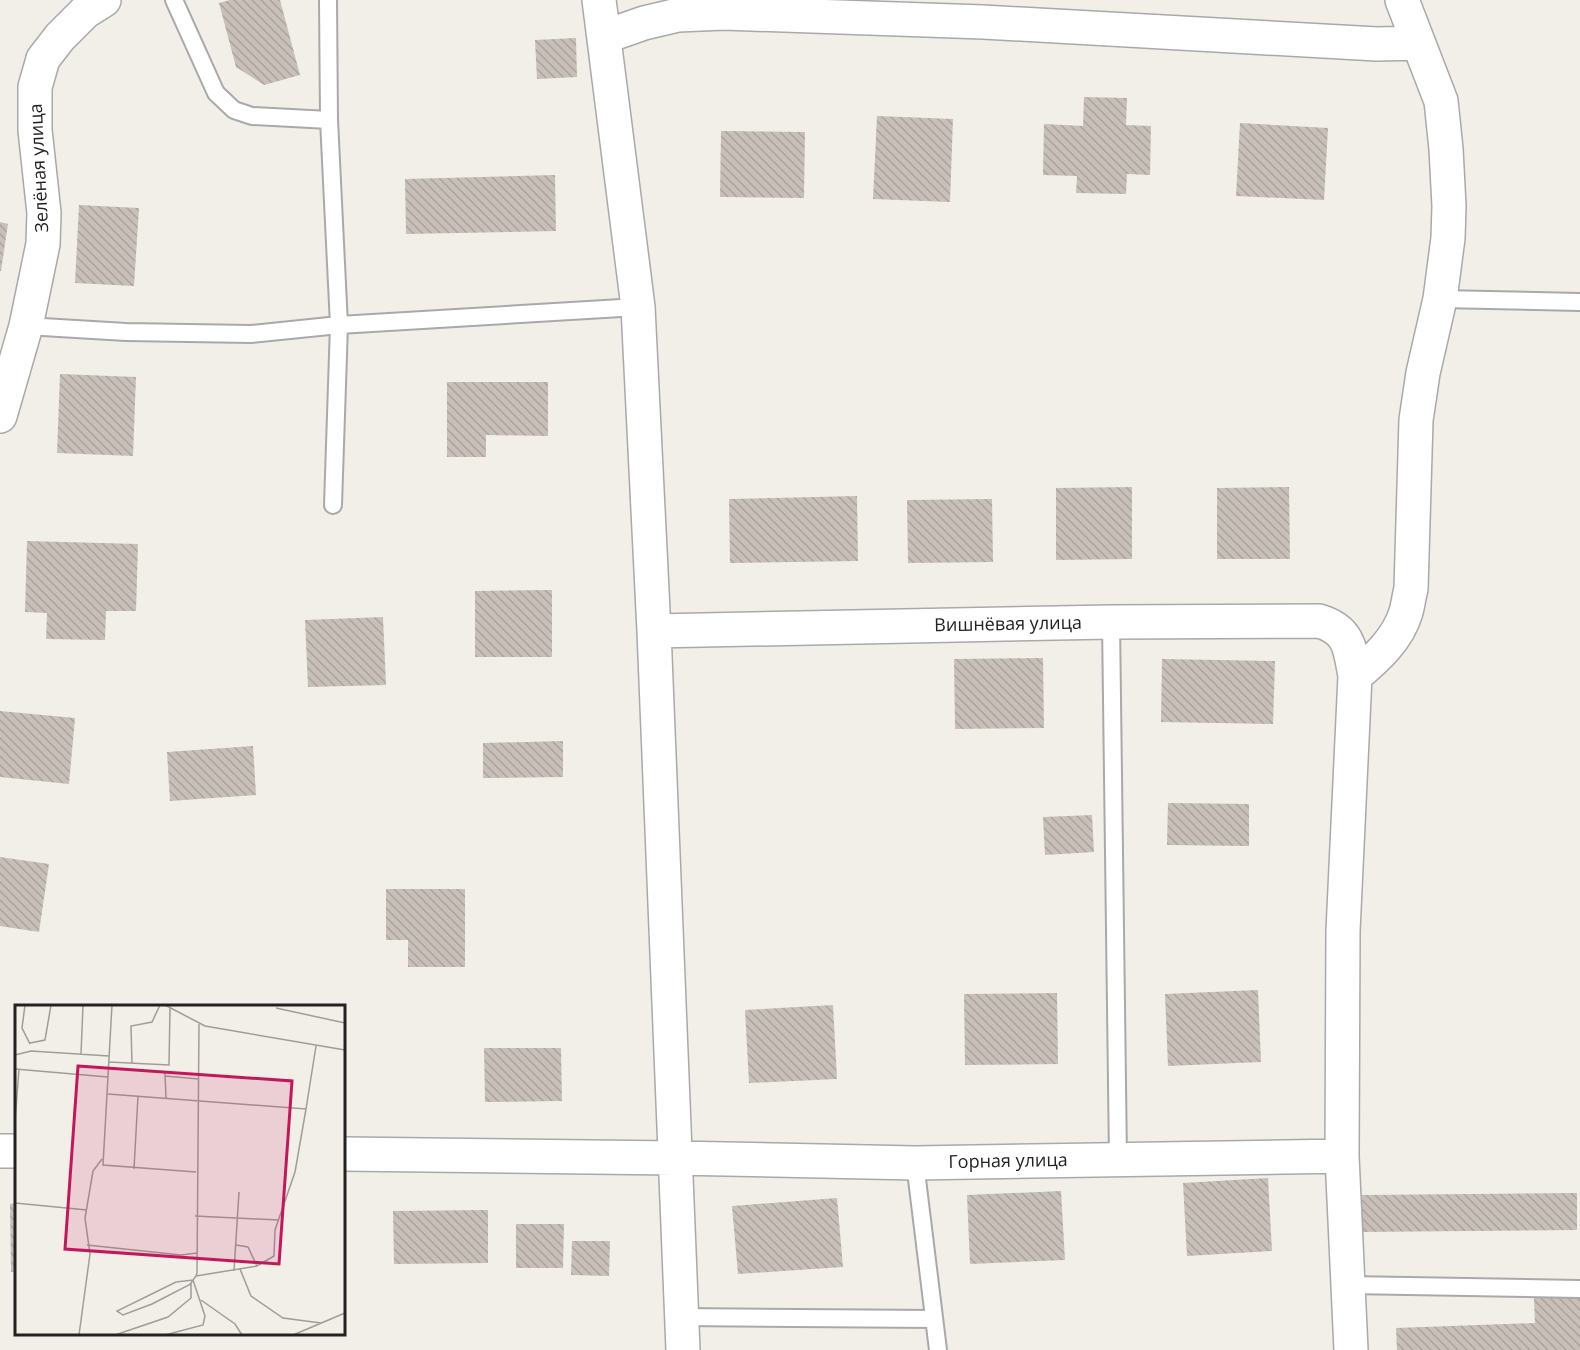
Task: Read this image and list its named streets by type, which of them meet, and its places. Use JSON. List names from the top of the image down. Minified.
{"streets":{"street":["Зелёная улица","Вишнёвая улица","Горная улица"]}}
